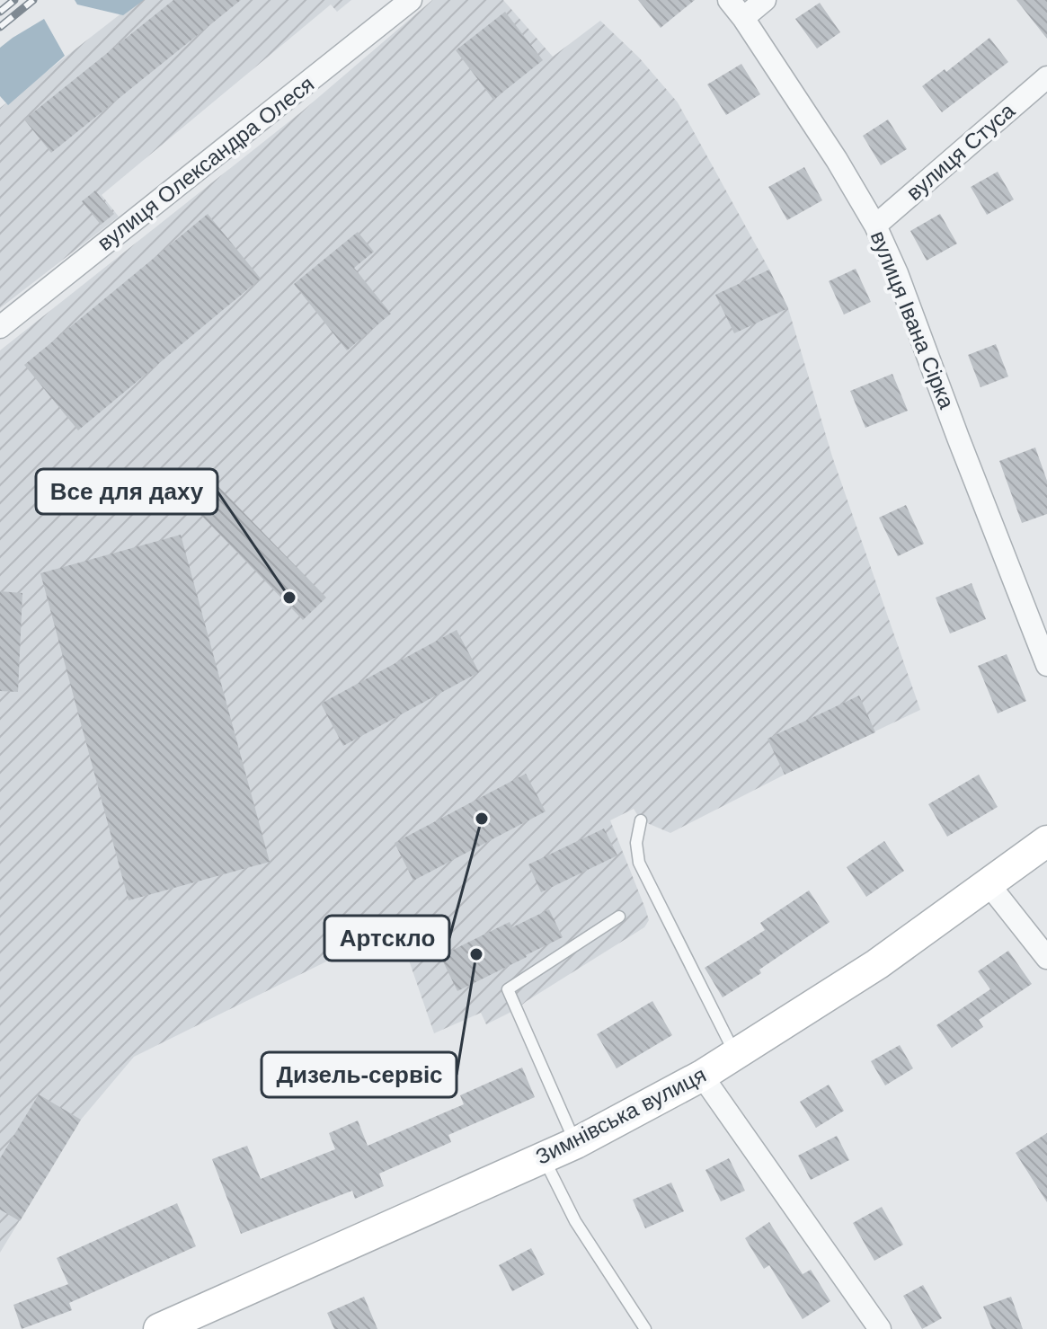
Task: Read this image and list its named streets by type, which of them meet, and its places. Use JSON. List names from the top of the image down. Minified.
{"streets":{"main road":["Зимнівська вулиця"],"street":["вулиця Стуса","вулиця Олександра Олеся","вулиця Івана Сірка"]},"crossings":[["вулиця Стуса","вулиця Івана Сірка"]],"places":["Все для даху","Артскло","Дизель-сервіс"]}
